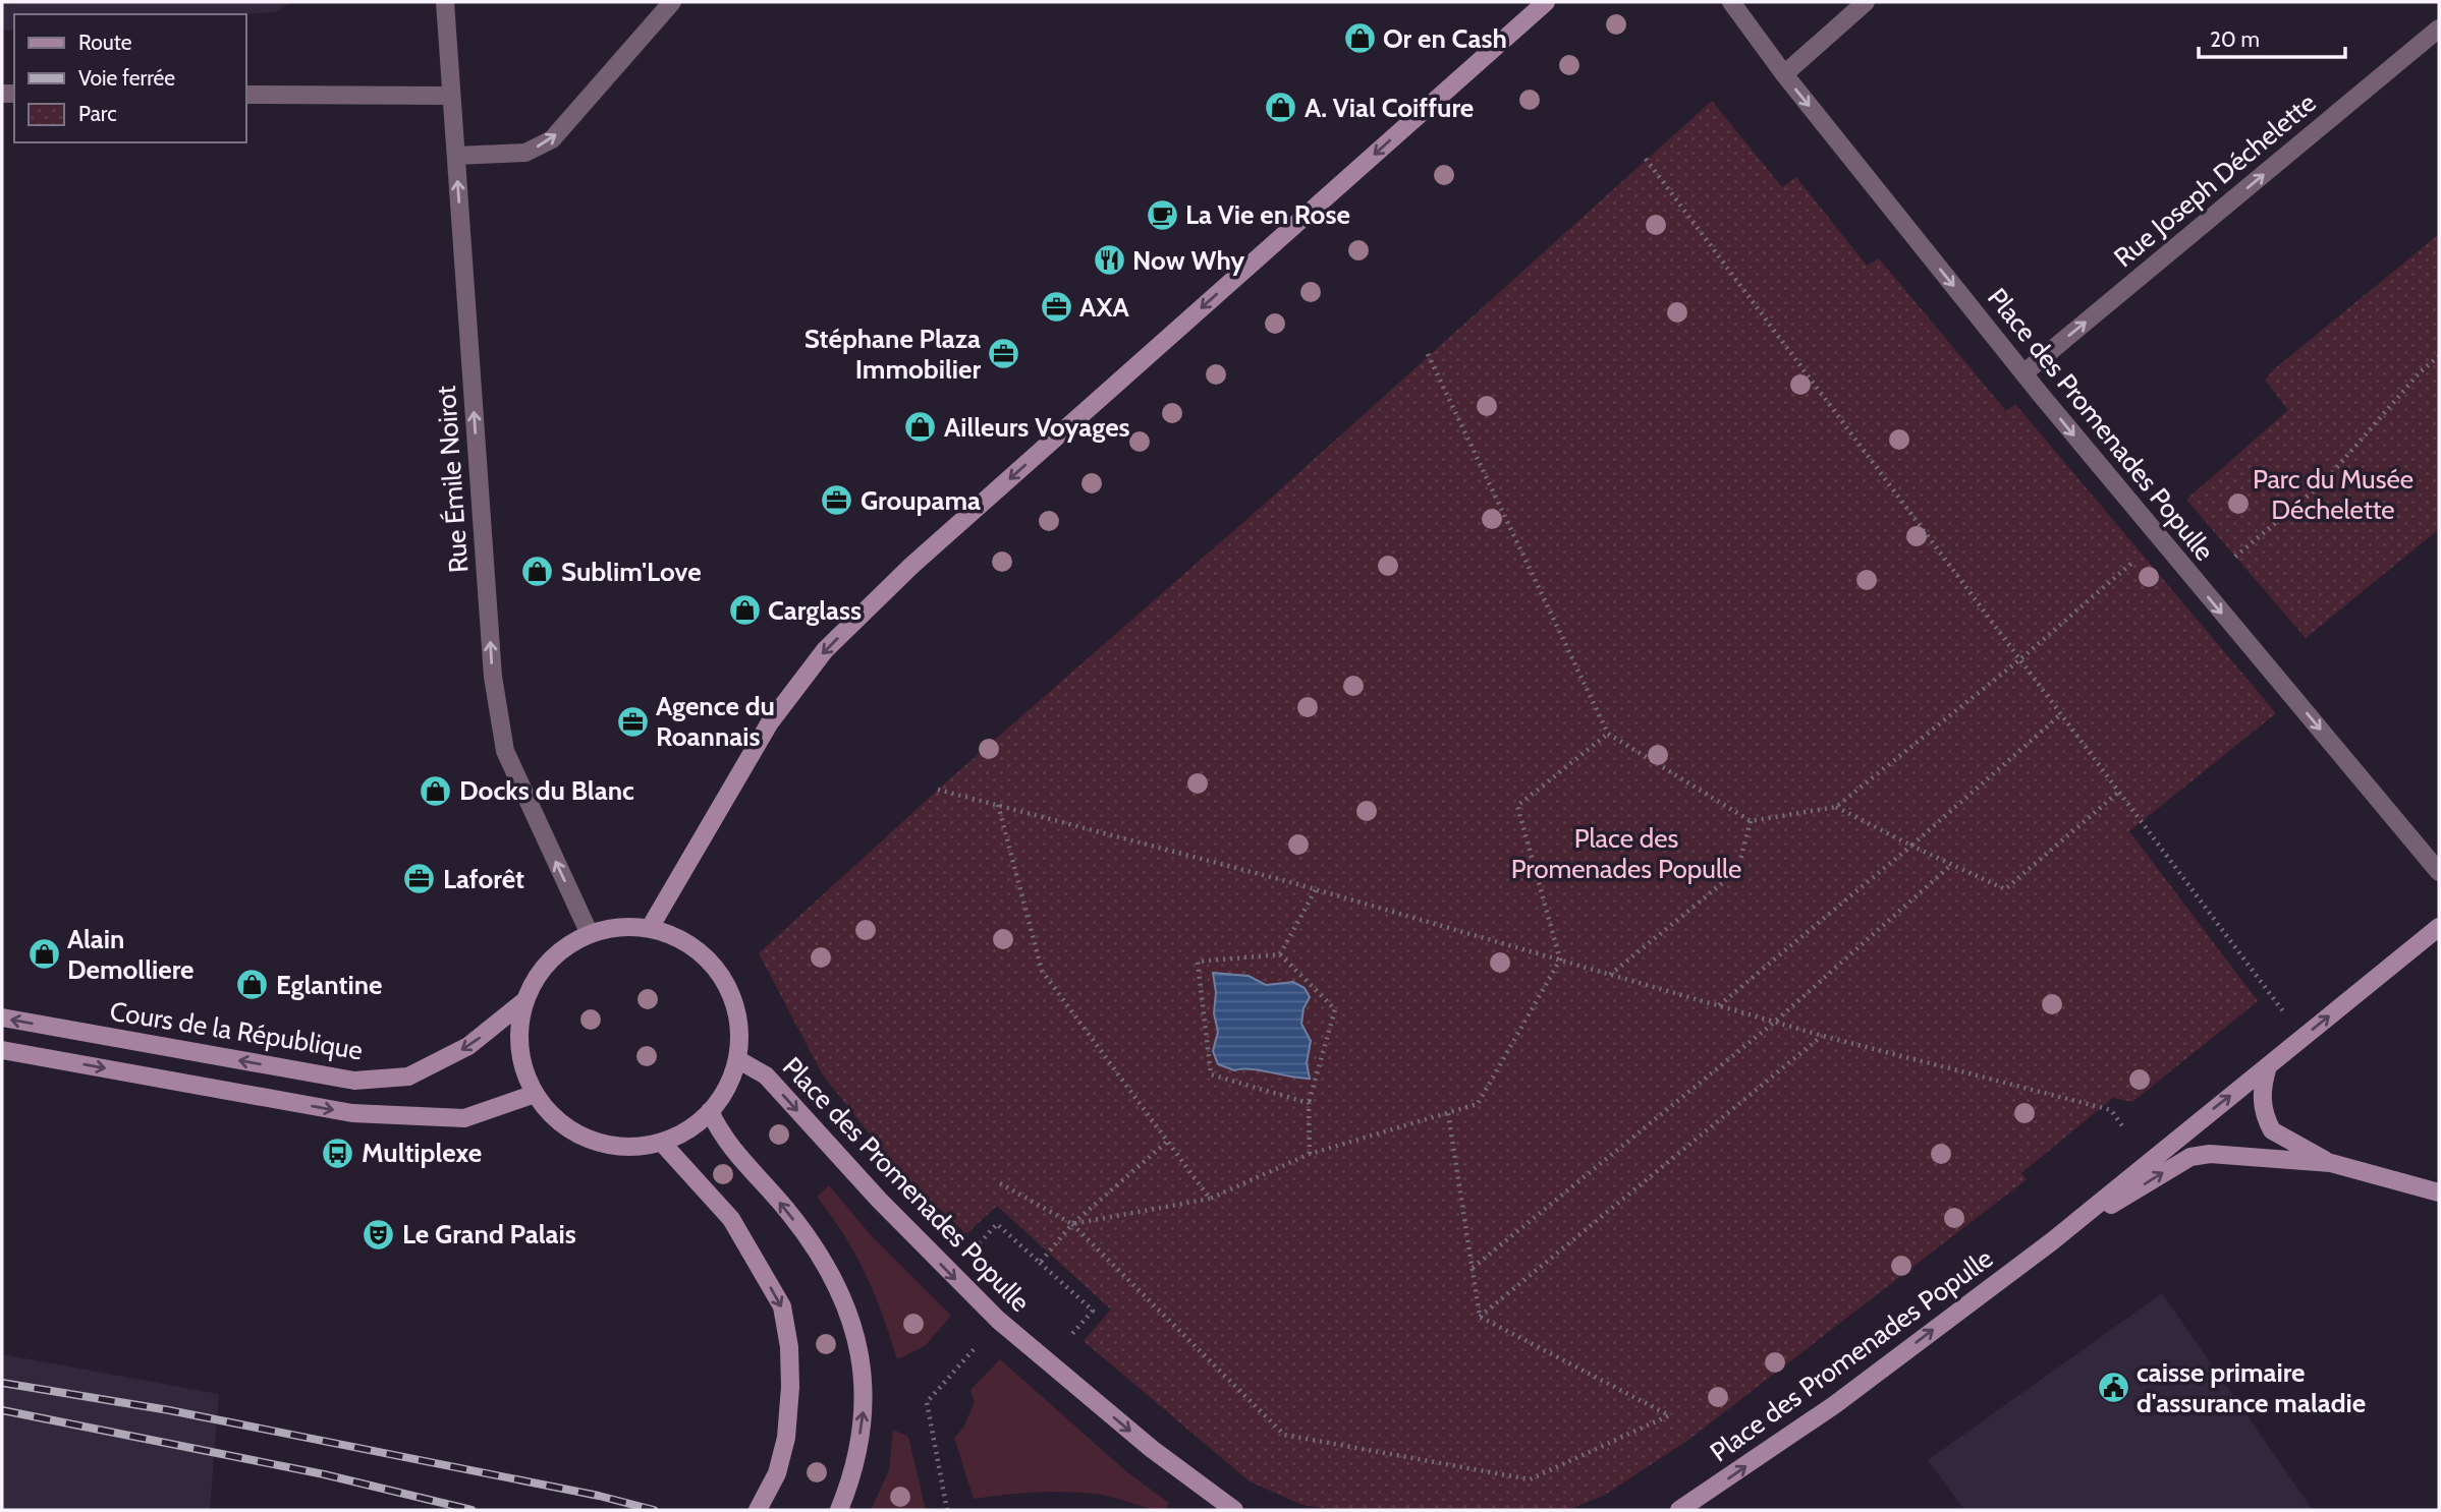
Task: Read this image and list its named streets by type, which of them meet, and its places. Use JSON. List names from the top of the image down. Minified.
{"streets":{"main road":["Place des Promenades Populle","Cours de la République"],"street":["Rue Joseph Déchelette","Rue Émile Noirot"]},"crossings":[["Rue Joseph Déchelette","Place des Promenades Populle"],["Place des Promenades Populle","Rue Émile Noirot"],["Place des Promenades Populle","Cours de la République"],["Rue Émile Noirot","Cours de la République"]],"one_way":["Rue Joseph Déchelette","Place des Promenades Populle","Rue Émile Noirot"],"parks":["Parc du Musée Déchelette","Place des Promenades Populle"],"places":{"shop":["Or en Cash","A. Vial Coiffure","Ailleurs Voyages","Sublim'Love","Carglass","Docks du Blanc","Alain Demolliere","Eglantine"],"cafe":["La Vie en Rose"],"restaurant":["Now Why"],"office":["AXA","Stéphane Plaza Immobilier","Groupama","Agence du Roannais","Laforêt"],"bus stop":["Multiplexe"],"theatre":["Le Grand Palais"],"public building":["caisse primaire d'assurance maladie"]},"legend":["Route","Voie ferrée","Parc"],"scale_bar":"20 m"}
